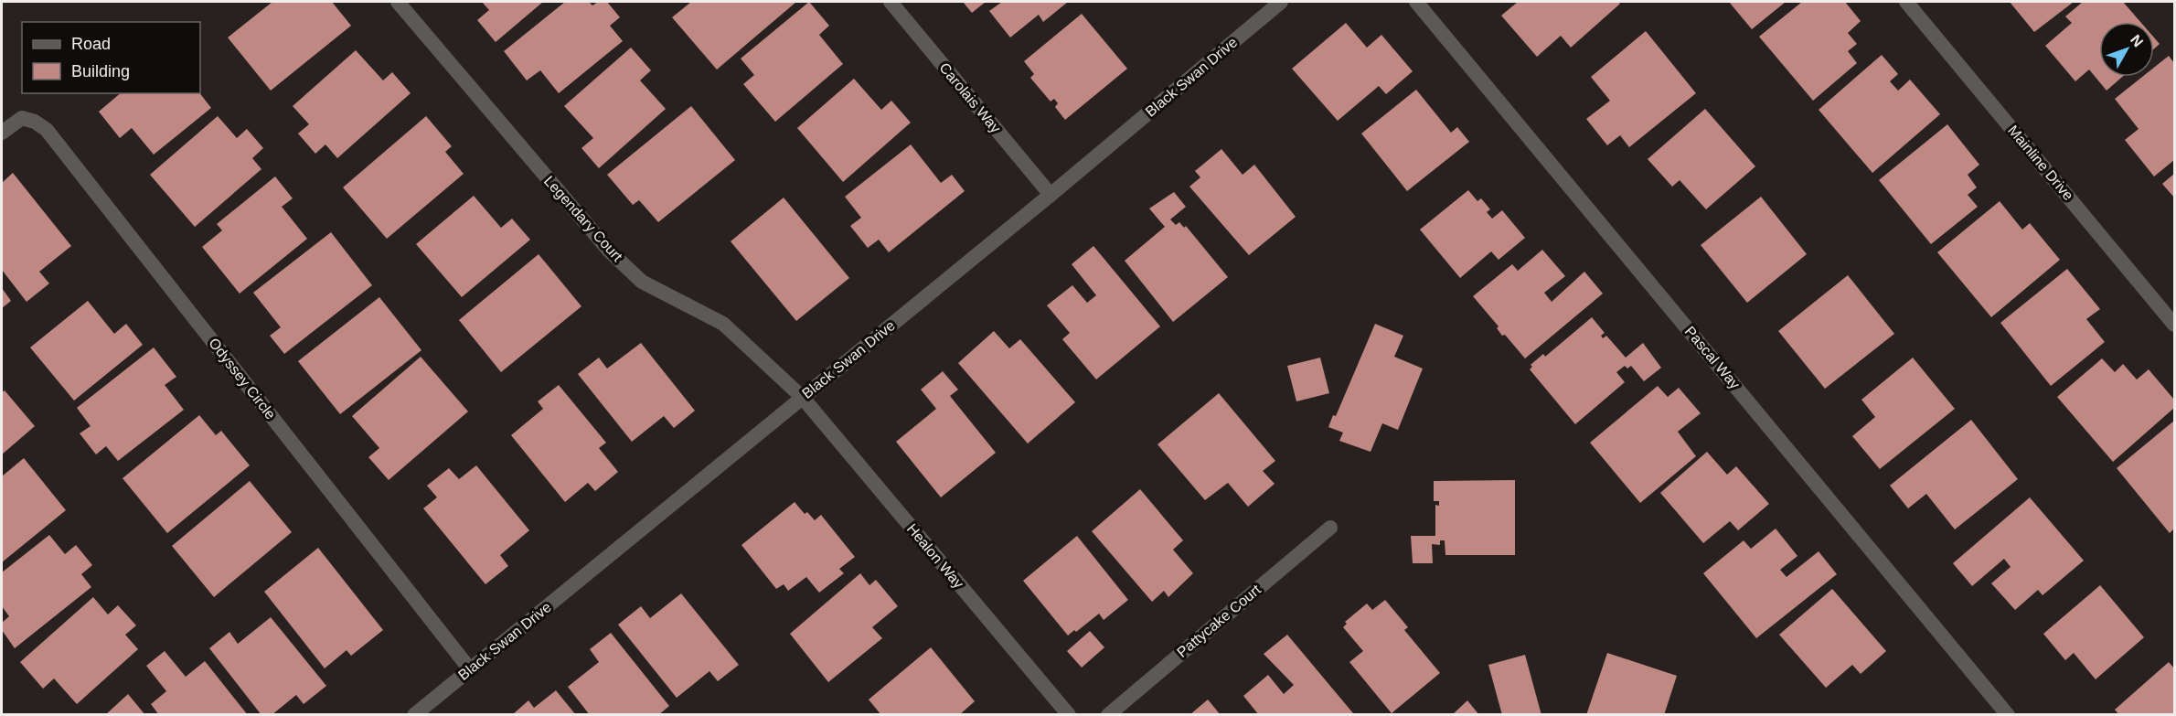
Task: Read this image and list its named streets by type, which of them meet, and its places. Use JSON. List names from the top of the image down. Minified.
{"streets":{"street":["Black Swan Drive","Carolais Way","Mainline Drive","Legendary Court","Pascal Way","Odyssey Circle","Healon Way","Pattycake Court"]},"crossings":[["Black Swan Drive","Carolais Way"],["Black Swan Drive","Legendary Court"],["Black Swan Drive","Odyssey Circle"],["Black Swan Drive","Healon Way"],["Legendary Court","Healon Way"]],"legend":["Road","Building"],"north":"top right"}
